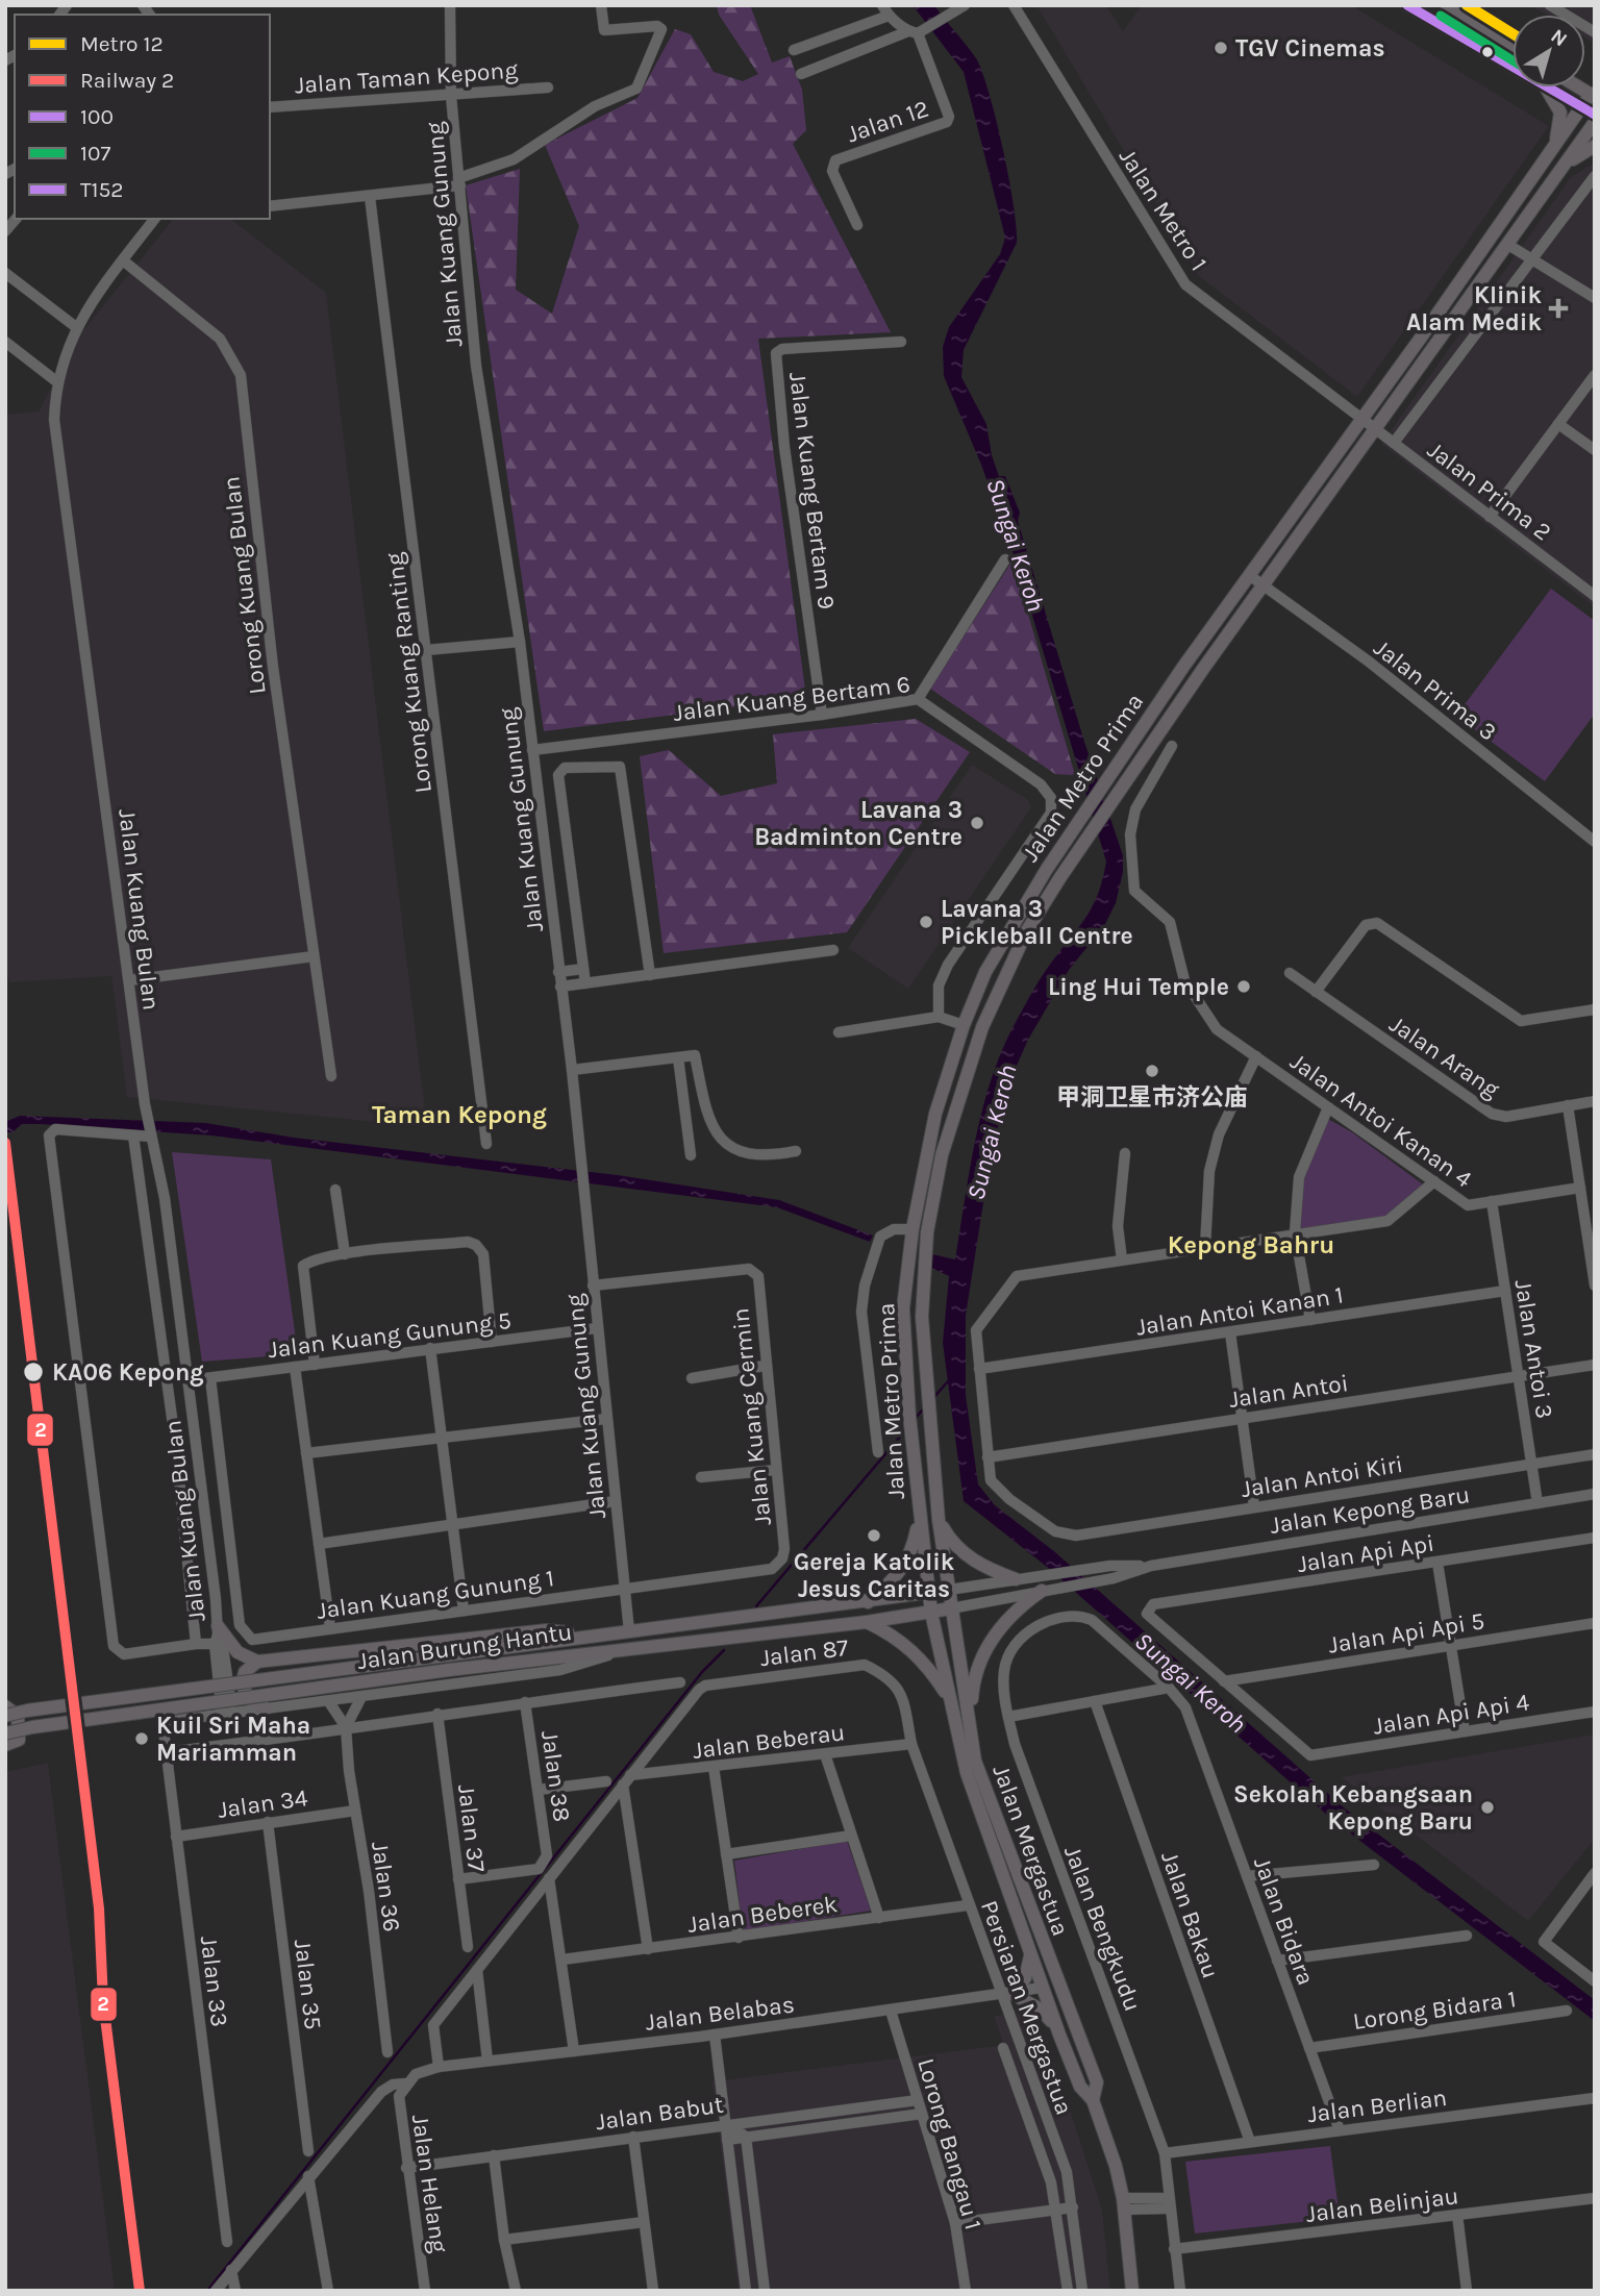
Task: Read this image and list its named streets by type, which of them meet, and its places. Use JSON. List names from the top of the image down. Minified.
{"streets":{"main road":["Jalan Metro Prima","Jalan Burung Hantu","Jalan Mergastua"],"street":["Jalan Taman Kepong","Jalan 12","Jalan Metro 1","Jalan Kuang Gunung","Jalan Kuang Bertam 9","Jalan Prima 2","Lorong Kuang Bulan","Lorong Kuang Ranting","Jalan Prima 3","Jalan Kuang Bertam 6","Jalan Kuang Bulan","Jalan Arang","Jalan Antoi Kanan 4","Jalan Antoi Kanan 1","Jalan Kuang Gunung 5","Jalan Antoi 3","Jalan Antoi","Jalan Kuang Cermin","Jalan Antoi Kiri","Jalan Kepong Baru","Jalan Api Api","Jalan Kuang Gunung 1","Jalan Api Api 5","Jalan 87","Jalan Api Api 4","Jalan Beberau","Jalan 38","Jalan 34","Jalan 37","Jalan 36","Jalan Beberek","Jalan Bakau","Jalan Bidara","Jalan Bengkudu","Jalan 33","Jalan 35","Persiaran Mergastua","Lorong Bidara 1","Jalan Belabas","Jalan Berlian","Jalan Babut","Lorong Bangau 1","Jalan Helang","Jalan Belinjau"]},"crossings":[["Jalan Taman Kepong","Jalan Kuang Gunung"],["Jalan Metro 1","Jalan Prima 2"],["Jalan Metro 1","Jalan Metro Prima"],["Jalan Kuang Gunung","Jalan Kuang Bertam 6"],["Jalan Kuang Gunung","Jalan Kuang Gunung 5"],["Jalan Kuang Gunung","Jalan Kuang Cermin"],["Jalan Kuang Gunung","Jalan Kuang Gunung 1"],["Jalan Kuang Gunung","Jalan Burung Hantu"],["Jalan Kuang Bertam 9","Jalan Kuang Bertam 6"],["Jalan Prima 2","Jalan Metro Prima"],["Lorong Kuang Bulan","Jalan Kuang Bulan"],["Jalan Prima 3","Jalan Metro Prima"],["Jalan Metro Prima","Jalan Kepong Baru"],["Jalan Metro Prima","Jalan Burung Hantu"],["Jalan Metro Prima","Jalan Mergastua"],["Jalan Kuang Bulan","Jalan Kuang Gunung 5"],["Jalan Kuang Bulan","Jalan 33"],["Jalan Antoi Kanan 4","Jalan Antoi 3"],["Jalan Antoi Kanan 1","Jalan Antoi 3"],["Jalan Kuang Gunung 5","Jalan Kuang Gunung 1"],["Jalan Antoi 3","Jalan Antoi"],["Jalan Antoi 3","Jalan Antoi Kiri"],["Jalan Antoi 3","Jalan Kepong Baru"],["Jalan Antoi","Jalan Antoi Kiri"],["Jalan Kuang Cermin","Jalan Kuang Gunung 1"],["Jalan Kepong Baru","Jalan Burung Hantu"],["Jalan Kepong Baru","Jalan Mergastua"],["Jalan Api Api","Jalan Api Api 5"],["Jalan Api Api","Jalan Api Api 4"],["Jalan Api Api 5","Jalan Api Api 4"],["Jalan Burung Hantu","Jalan Mergastua"],["Jalan 87","Jalan Beberau"],["Jalan 87","Persiaran Mergastua"],["Jalan 87","Jalan Belabas"],["Jalan Beberau","Persiaran Mergastua"],["Jalan 38","Jalan 37"],["Jalan 34","Jalan 36"],["Jalan 34","Jalan 33"],["Jalan 34","Jalan 35"],["Jalan Mergastua","Jalan Belabas"],["Jalan Beberek","Persiaran Mergastua"],["Jalan Bakau","Jalan Berlian"],["Jalan Bidara","Jalan Bengkudu"],["Jalan Bidara","Lorong Bidara 1"],["Jalan Bidara","Jalan Berlian"],["Jalan Bengkudu","Jalan Berlian"],["Jalan Bengkudu","Jalan Belinjau"],["Persiaran Mergastua","Jalan Belabas"],["Jalan Belabas","Lorong Bangau 1"],["Jalan Belabas","Jalan Helang"],["Jalan Babut","Lorong Bangau 1"],["Jalan Babut","Jalan Helang"]],"districts":["Taman Kepong","Kepong Bahru"],"water":["Sungai Keroh"],"places":{"other":["TGV Cinemas","Lavana 3 Badminton Centre","Lavana 3 Pickleball Centre","Ling Hui Temple","甲洞卫星市济公庙","KA06 Kepong","Gereja Katolik Jesus Caritas","Kuil Sri Maha Mariamman","Sekolah Kebangsaan Kepong Baru"],"health":["Klinik Alam Medik"]},"lines":["metro line 12","transit line 100","transit line T152","transit line 107","rail line 2"],"legend":["Metro 12","Railway 2","100","107","T152"],"north":"top right"}
